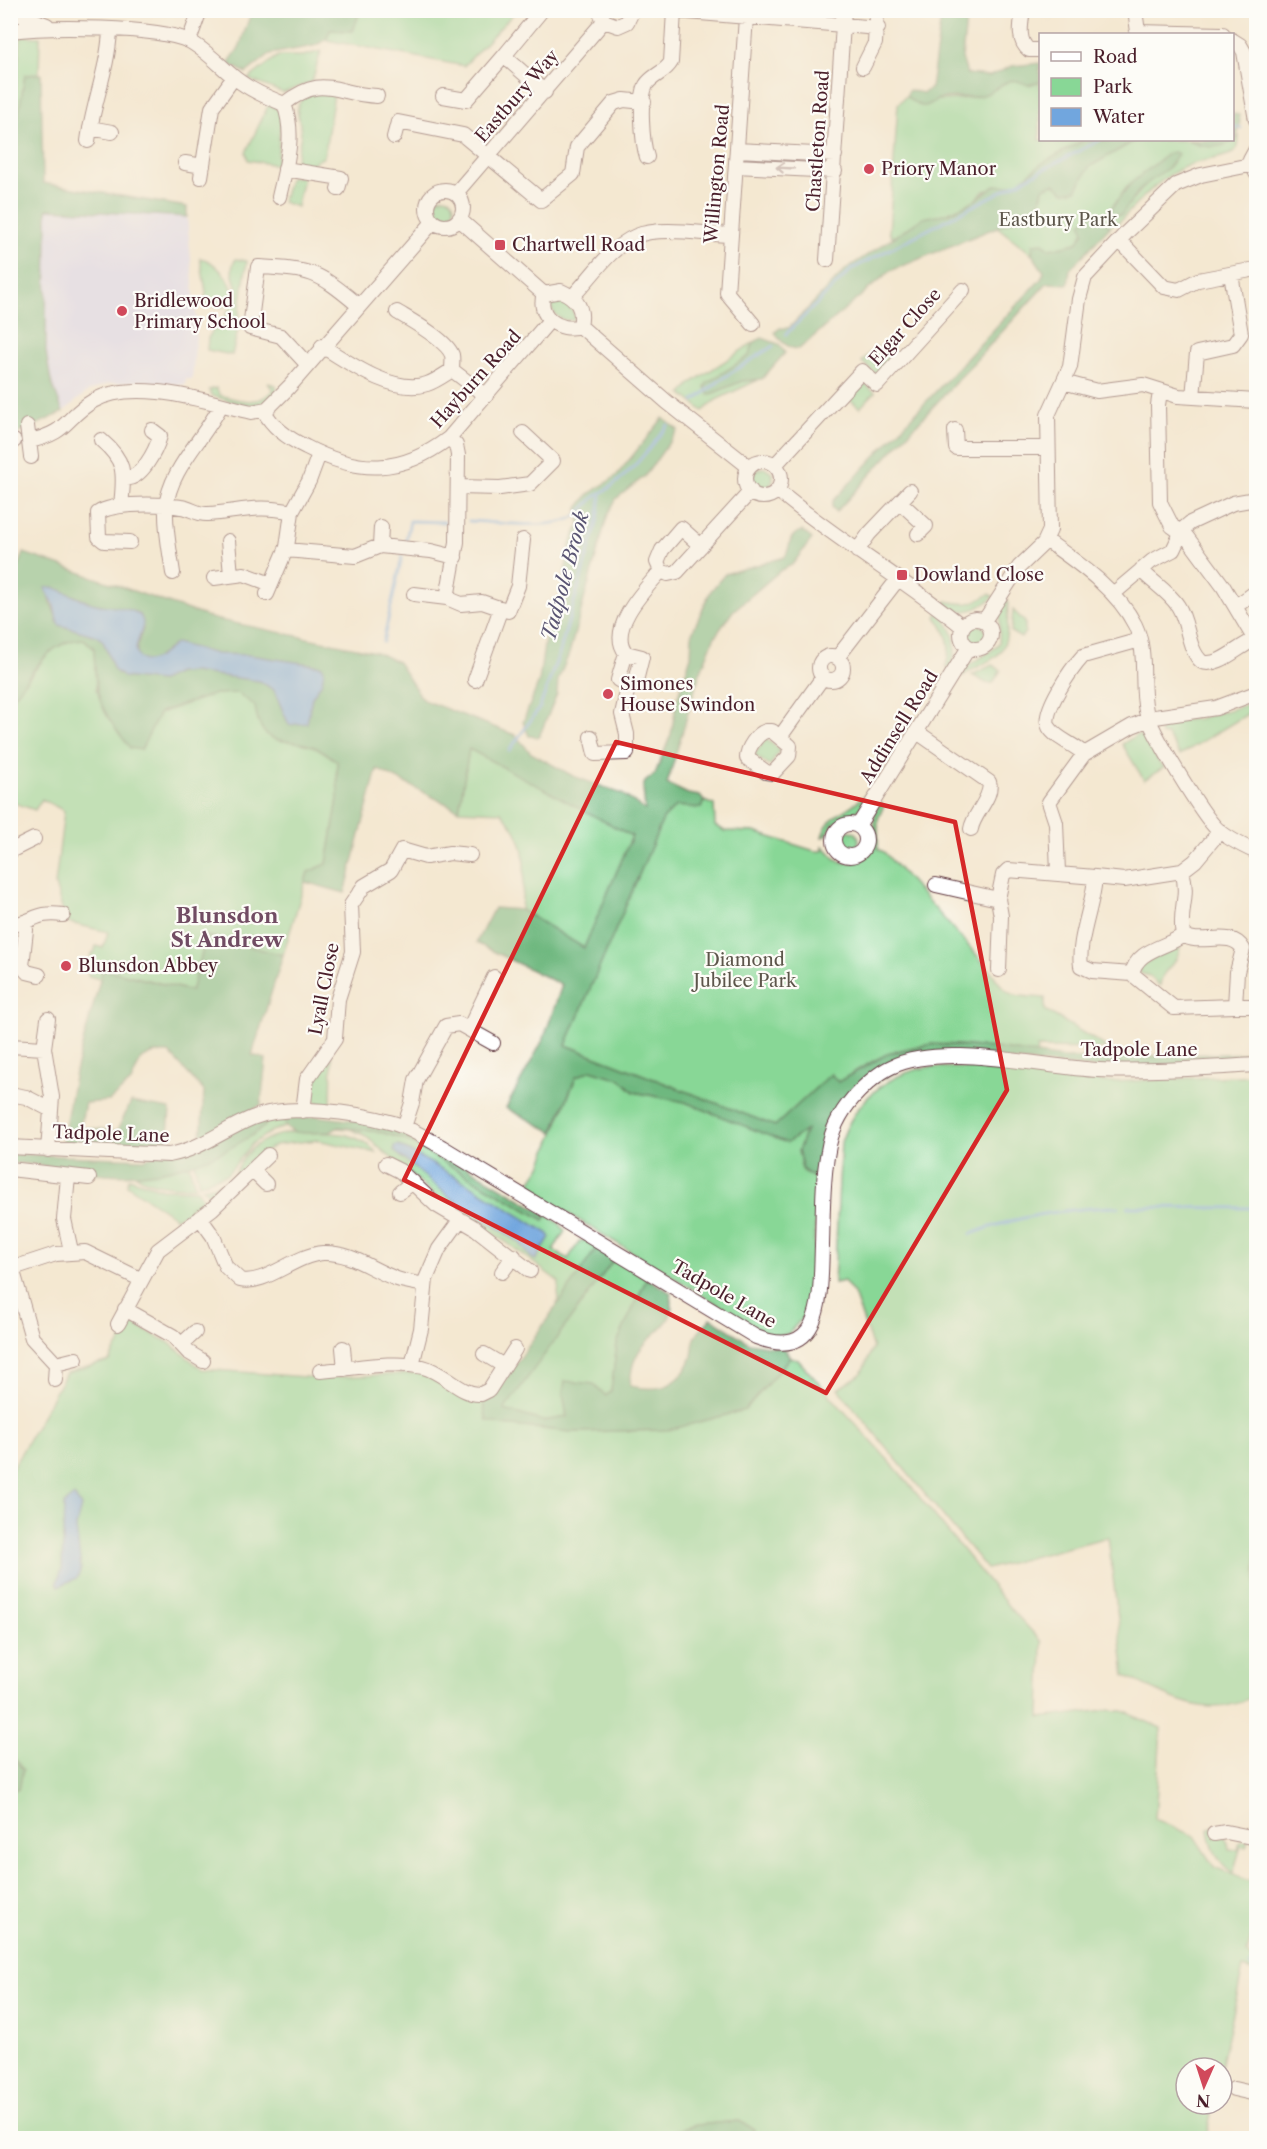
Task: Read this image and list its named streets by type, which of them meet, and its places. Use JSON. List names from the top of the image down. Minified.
{"streets":{"street":["Eastbury Way","Chastleton Road","Willington Road","Elgar Close","Hayburn Road","Addinsell Road","Lyall Close","Tadpole Lane"]},"crossings":[["Lyall Close","Tadpole Lane"]],"districts":["Blunsdon St Andrew"],"water":["Tadpole Brook"],"parks":["Eastbury Park","Diamond Jubilee Park"],"places":{"other":["Priory Manor","Bridlewood Primary School","Simones House Swindon","Blunsdon Abbey"],"transit":["Chartwell Road","Dowland Close"]},"legend":["Road","Park","Water"],"north":"bottom"}
